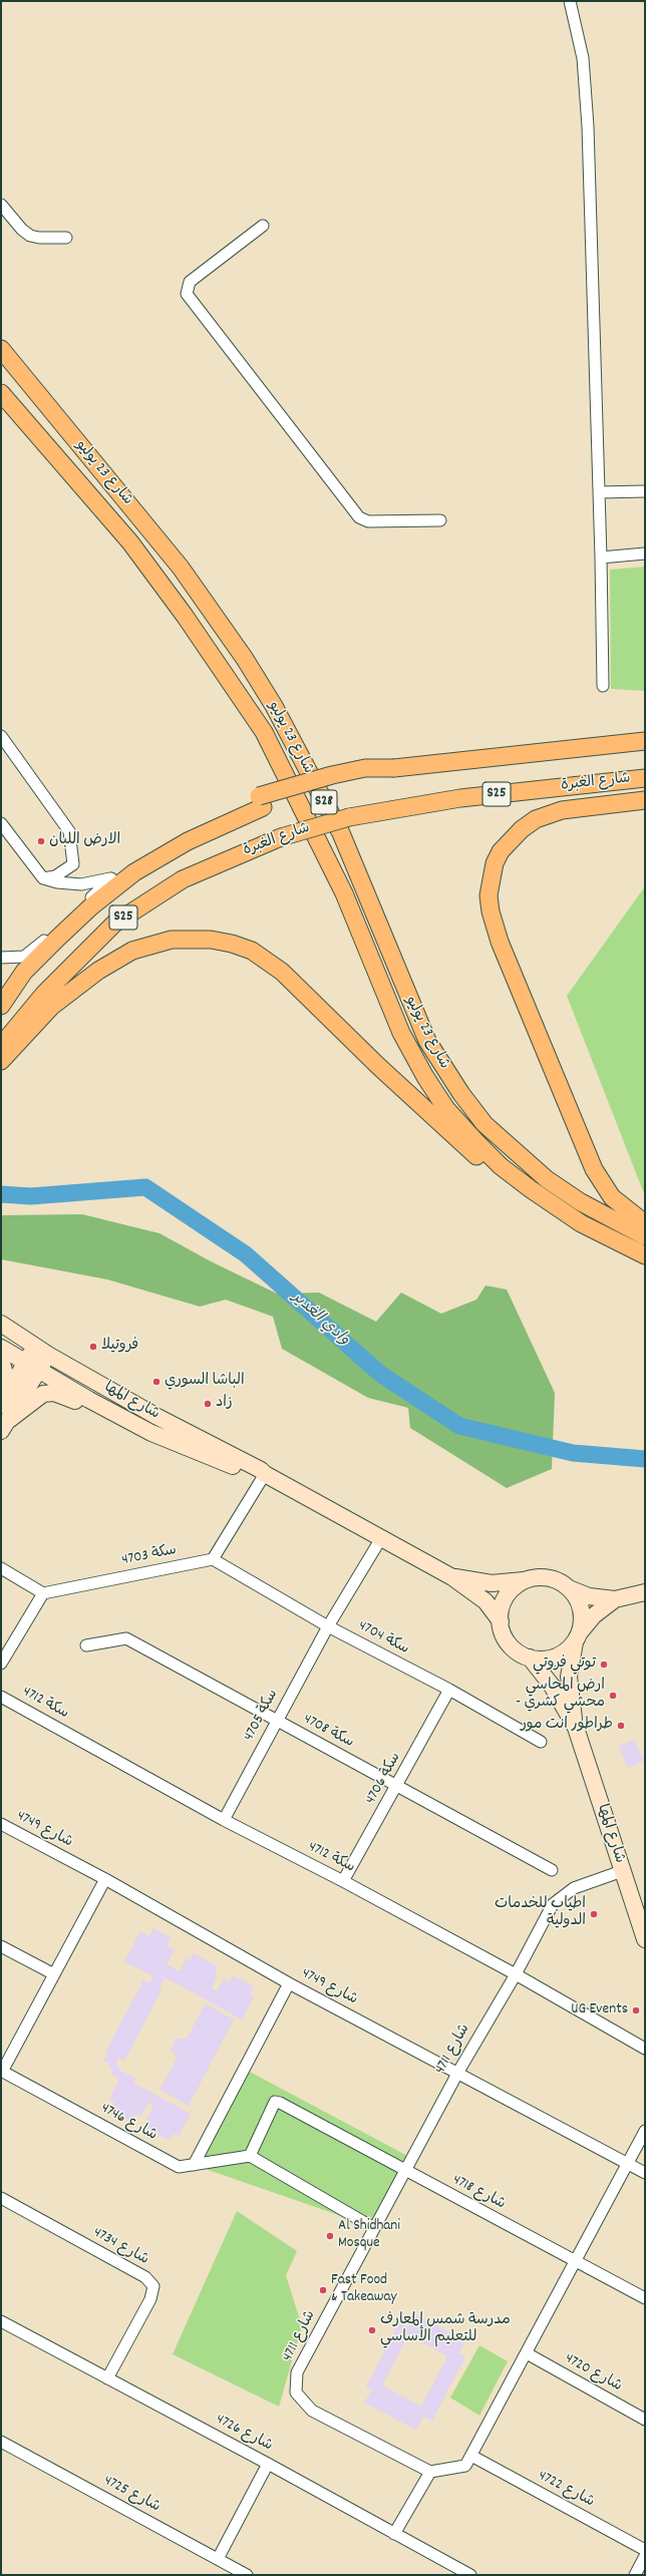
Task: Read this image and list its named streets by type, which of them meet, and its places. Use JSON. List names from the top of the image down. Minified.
{"streets":{"main road":["شارع 23 يوليو","شارع الغبرة","S25","S28"],"street":["شارع المها","4703 سكة","سكة 4704","سكة 4712","4705 سكة","سكة 4708","4706 سكة","4749 شارع","4711 شارع","4746 شارع","4718 شارع","4734 شارع","4720 شارع","4726 شارع","شارع 4722","4725 شارع"]},"crossings":[["شارع المها","4705 سكة"],["شارع المها","4711 شارع"],["4703 سكة","سكة 4704"],["سكة 4704","4705 سكة"],["سكة 4704","4706 سكة"],["سكة 4712","4705 سكة"],["سكة 4712","4706 سكة"],["سكة 4712","4711 شارع"],["4705 سكة","سكة 4708"],["سكة 4708","4706 سكة"],["4749 شارع","4711 شارع"],["4711 شارع","4718 شارع"],["4746 شارع","4718 شارع"],["4734 شارع","4726 شارع"]],"water":["وادي الغدير"],"places":["الارض اللبان","فروتيلا","الباشا السوري","زاد","توتي فروتي","ارض المحاسي - محشي كشري","طراطور انت مور","اطياب للخدمات الدولية","UG Events","Al Shidhani Mosque","Fast Food & Takeaway","مدرسة شمس المعارف للتعليم الأساسي"]}
